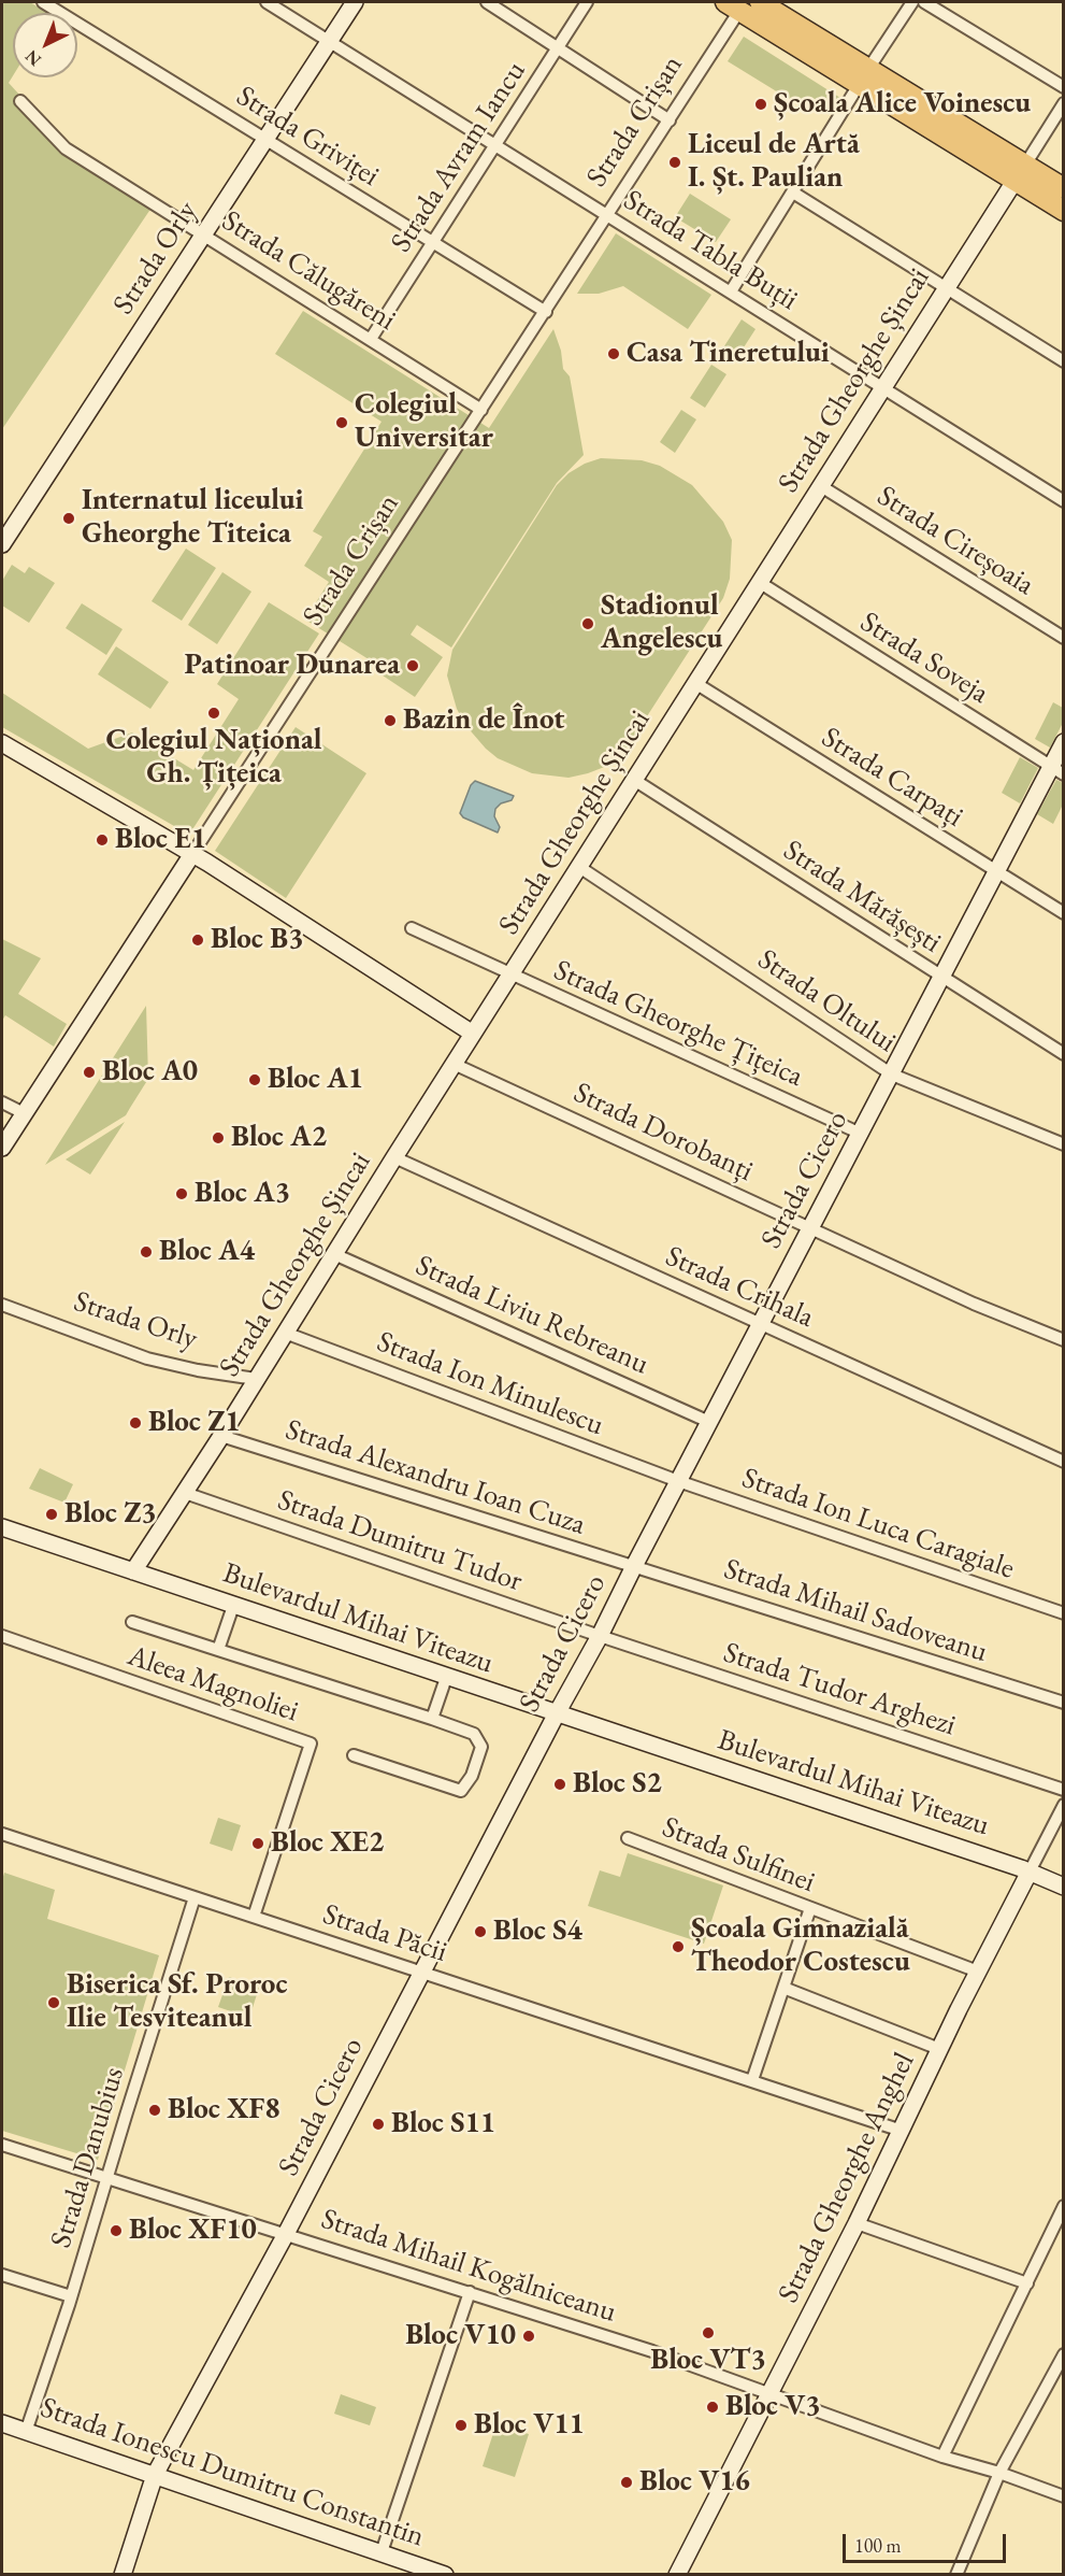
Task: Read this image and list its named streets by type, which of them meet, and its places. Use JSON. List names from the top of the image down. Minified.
{"streets":{"street":["Strada Crișan","Strada Griviței","Strada Avram Iancu","Strada Tabla Buții","Strada Orly","Strada Călugăreni","Strada Gheorghe Șincai","Strada Cireșoaia","Strada Soveja","Strada Carpați","Strada Mărășești","Strada Oltului","Strada Gheorghe Țițeica","Strada Dorobanți","Strada Cicero","Strada Crihala","Strada Liviu Rebreanu","Strada Ion Minulescu","Strada Alexandru Ioan Cuza","Strada Ion Luca Caragiale","Strada Dumitru Tudor","Strada Mihail Sadoveanu","Bulevardul Mihai Viteazu","Aleea Magnoliei","Strada Tudor Arghezi","Strada Sulfinei","Strada Păcii","Strada Danubius","Strada Gheorghe Anghel","Strada Mihail Kogălniceanu","Strada Ionescu Dumitru Constantin"]},"crossings":[["Strada Crișan","Strada Griviței"],["Strada Crișan","Strada Tabla Buții"],["Strada Crișan","Strada Călugăreni"],["Strada Griviței","Strada Avram Iancu"],["Strada Griviței","Strada Orly"],["Strada Avram Iancu","Strada Tabla Buții"],["Strada Avram Iancu","Strada Călugăreni"],["Strada Tabla Buții","Strada Orly"],["Strada Tabla Buții","Strada Gheorghe Șincai"],["Strada Orly","Strada Călugăreni"],["Strada Orly","Strada Gheorghe Șincai"],["Strada Gheorghe Șincai","Strada Cireșoaia"],["Strada Gheorghe Șincai","Strada Soveja"],["Strada Gheorghe Șincai","Strada Carpați"],["Strada Gheorghe Șincai","Strada Mărășești"],["Strada Gheorghe Șincai","Strada Oltului"],["Strada Gheorghe Șincai","Strada Gheorghe Țițeica"],["Strada Gheorghe Șincai","Strada Dorobanți"],["Strada Gheorghe Șincai","Strada Crihala"],["Strada Gheorghe Șincai","Strada Liviu Rebreanu"],["Strada Gheorghe Șincai","Strada Ion Minulescu"],["Strada Gheorghe Șincai","Strada Alexandru Ioan Cuza"],["Strada Gheorghe Șincai","Strada Dumitru Tudor"],["Strada Gheorghe Șincai","Bulevardul Mihai Viteazu"],["Strada Soveja","Strada Cicero"],["Strada Carpați","Strada Cicero"],["Strada Mărășești","Strada Cicero"],["Strada Oltului","Strada Cicero"],["Strada Gheorghe Țițeica","Strada Cicero"],["Strada Dorobanți","Strada Cicero"],["Strada Cicero","Strada Crihala"],["Strada Cicero","Strada Liviu Rebreanu"],["Strada Cicero","Strada Ion Minulescu"],["Strada Cicero","Strada Alexandru Ioan Cuza"],["Strada Cicero","Strada Ion Luca Caragiale"],["Strada Cicero","Strada Dumitru Tudor"],["Strada Cicero","Strada Mihail Sadoveanu"],["Strada Cicero","Bulevardul Mihai Viteazu"],["Strada Cicero","Strada Tudor Arghezi"],["Strada Cicero","Strada Păcii"],["Strada Cicero","Strada Mihail Kogălniceanu"],["Strada Cicero","Strada Ionescu Dumitru Constantin"],["Strada Ion Minulescu","Strada Ion Luca Caragiale"],["Strada Alexandru Ioan Cuza","Strada Mihail Sadoveanu"],["Strada Dumitru Tudor","Strada Tudor Arghezi"],["Bulevardul Mihai Viteazu","Strada Gheorghe Anghel"],["Aleea Magnoliei","Strada Păcii"],["Strada Sulfinei","Strada Gheorghe Anghel"],["Strada Păcii","Strada Danubius"],["Strada Păcii","Strada Gheorghe Anghel"],["Strada Danubius","Strada Mihail Kogălniceanu"],["Strada Danubius","Strada Ionescu Dumitru Constantin"],["Strada Gheorghe Anghel","Strada Mihail Kogălniceanu"]],"places":["Școala Alice Voinescu","Liceul de Artă I. Șt. Paulian","Casa Tineretului","Colegiul Universitar","Internatul liceului Gheorghe Titeica","Stadionul Angelescu","Patinoar Dunarea","Colegiul Național Gh. Țițeica","Bazin de Înot","Bloc E1","Bloc B3","Bloc A0","Bloc A1","Bloc A2","Bloc A3","Bloc A4","Bloc Z1","Bloc Z3","Bloc S2","Bloc XE2","Bloc S4","Școala Gimnazială Theodor Costescu","Biserica Sf. Proroc Ilie Tesviteanul","Bloc XF8","Bloc S11","Bloc XF10","Bloc VT3","Bloc V10","Bloc V3","Bloc V11","Bloc V16"],"scale_bar":"100 m","north":"bottom left"}
